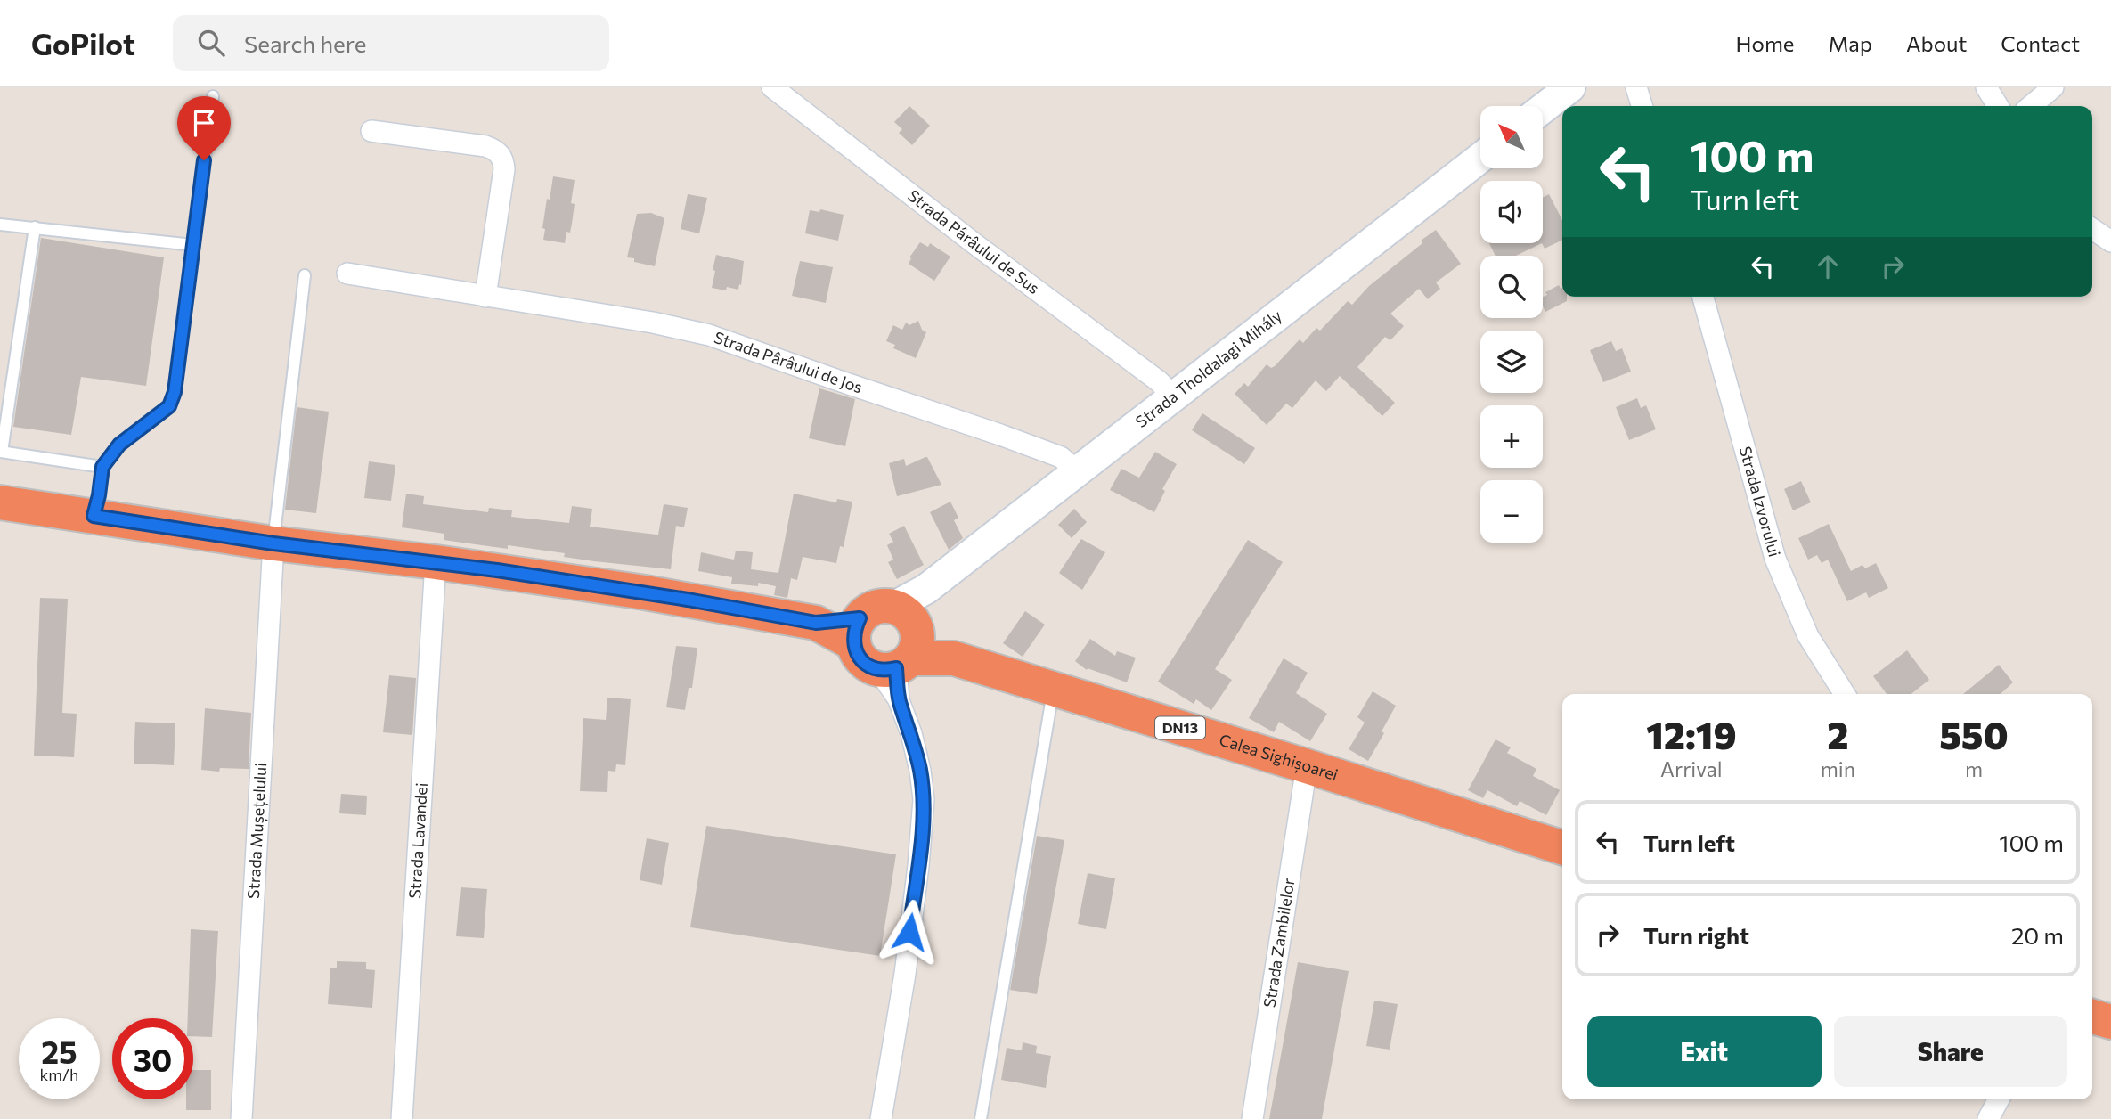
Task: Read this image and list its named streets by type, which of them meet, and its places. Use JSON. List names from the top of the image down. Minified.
{"streets":{"highway":["DN13","Calea Sighișoarei"],"street":["Strada Pârâului de Sus","Strada Pârâului de Jos","Strada Tholdalagi Mihály","Strada Izvorului","Strada Mușețelului","Strada Lavandei","Strada Zambilelor"]},"crossings":[["Strada Pârâului de Sus","Strada Tholdalagi Mihály"],["Strada Pârâului de Jos","Strada Tholdalagi Mihály"],["Strada Tholdalagi Mihály","DN13"],["Strada Tholdalagi Mihály","Calea Sighișoarei"],["DN13","Calea Sighișoarei"],["DN13","Strada Mușețelului"],["DN13","Strada Lavandei"],["Calea Sighișoarei","Strada Zambilelor"]],"north":"top left","page":{"header":"GoPilot","search":"Search here","nav":["Home","Map","About","Contact"],"map_buttons":["+","−"],"turn":["100 m","Turn left"],"eta":["12:19","Arrival","2","min","550","m"],"list":[{"name":"Turn left","value":"100 m"},{"name":"Turn right","value":"20 m"}],"buttons":["Exit","Share"],"speed":"25 km/h","limit":"30"}}
